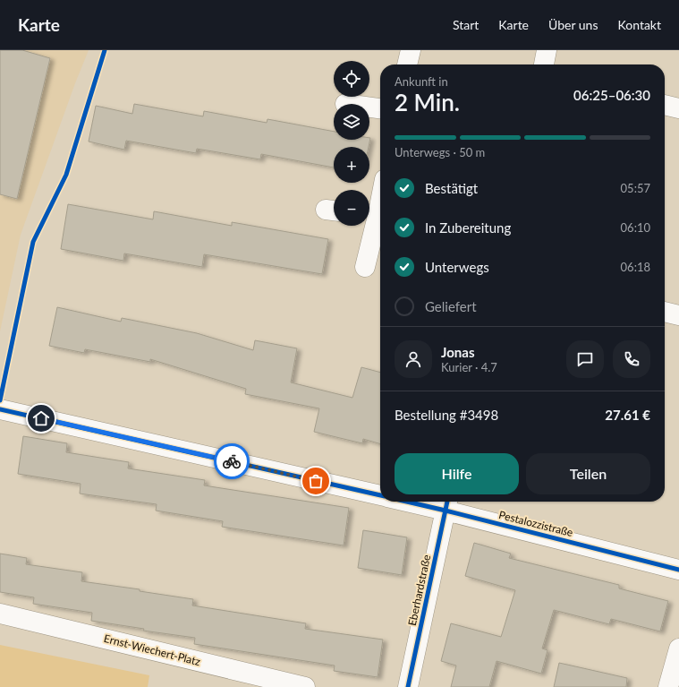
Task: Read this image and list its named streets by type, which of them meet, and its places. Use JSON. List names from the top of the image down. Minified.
{"streets":{"street":["Pestalozzistraße","Eberhardstraße","Ernst-Wiechert-Platz"]},"crossings":[["Pestalozzistraße","Eberhardstraße"]],"page":{"header":"Karte","nav":["Start","Karte","Über uns","Kontakt"],"map_buttons":["+","−"],"heading":["2 Min.","Ankunft in","06:25–06:30"],"panel":["Jonas","Kurier · 4.7","Bestellung #3498","27.61 €"],"bar":"Unterwegs · 50 m","list":[["Bestätigt","05:57"],["In Zubereitung","06:10"],["Unterwegs","06:18"],"Geliefert"],"buttons":["Hilfe","Teilen"]}}
